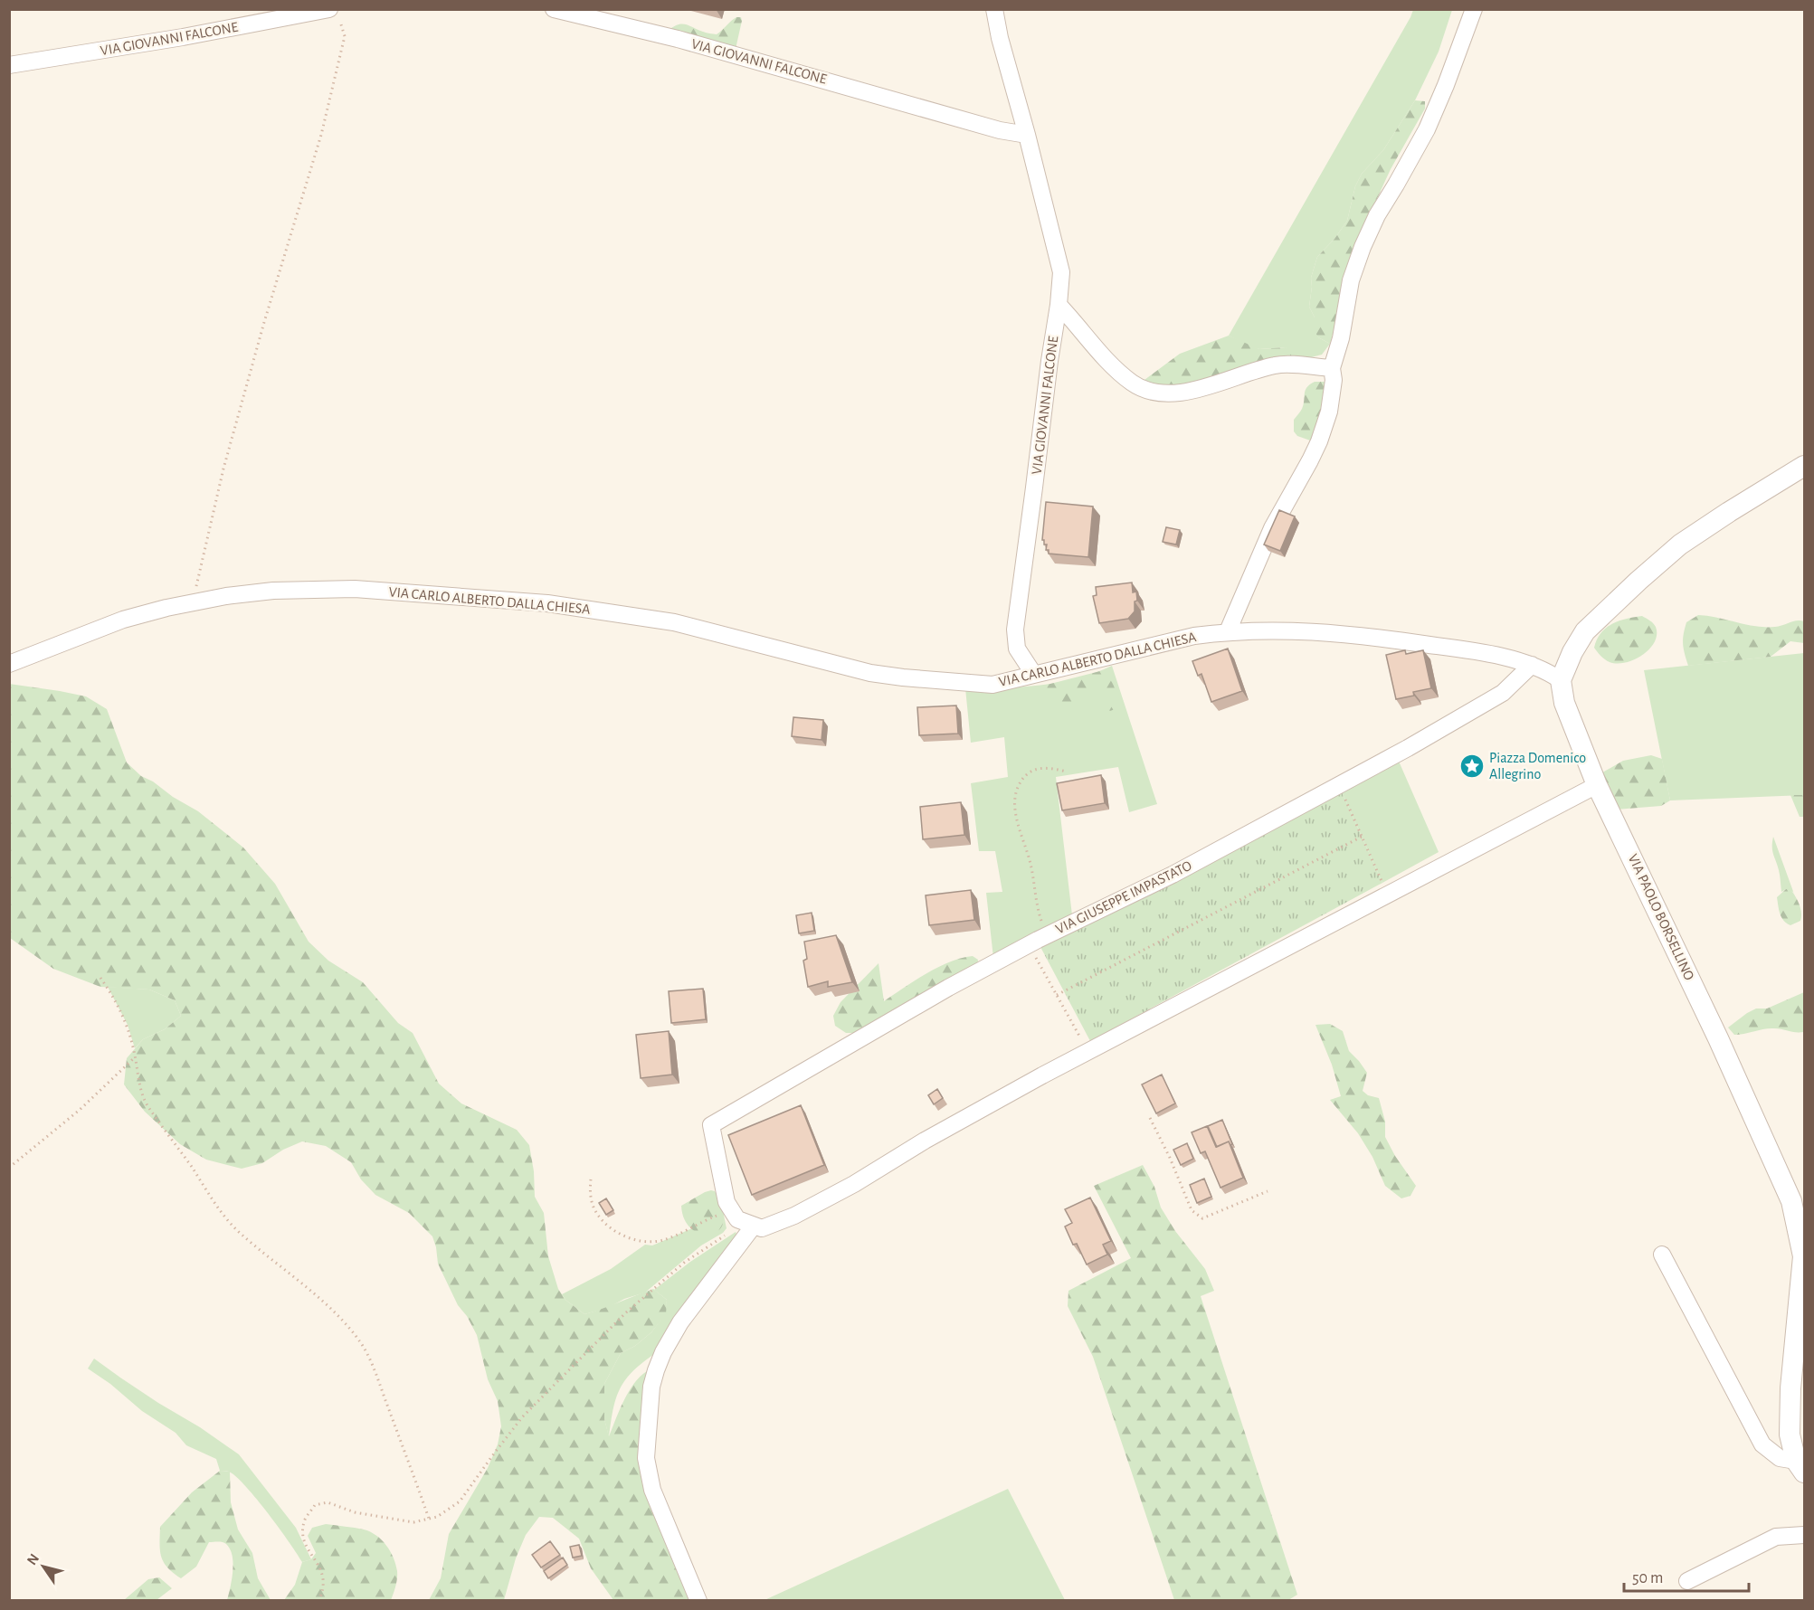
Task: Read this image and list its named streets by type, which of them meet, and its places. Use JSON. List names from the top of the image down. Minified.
{"streets":{"street":["VIA GIOVANNI FALCONE","VIA CARLO ALBERTO DALLA CHIESA","VIA GIUSEPPE IMPASTATO","VIA PAOLO BORSELLINO"]},"crossings":[["VIA GIOVANNI FALCONE","VIA CARLO ALBERTO DALLA CHIESA"],["VIA CARLO ALBERTO DALLA CHIESA","VIA GIUSEPPE IMPASTATO"],["VIA CARLO ALBERTO DALLA CHIESA","VIA PAOLO BORSELLINO"]],"places":{"place":["Piazza Domenico Allegrino"]},"scale_bar":"50 m","north":"top left"}
